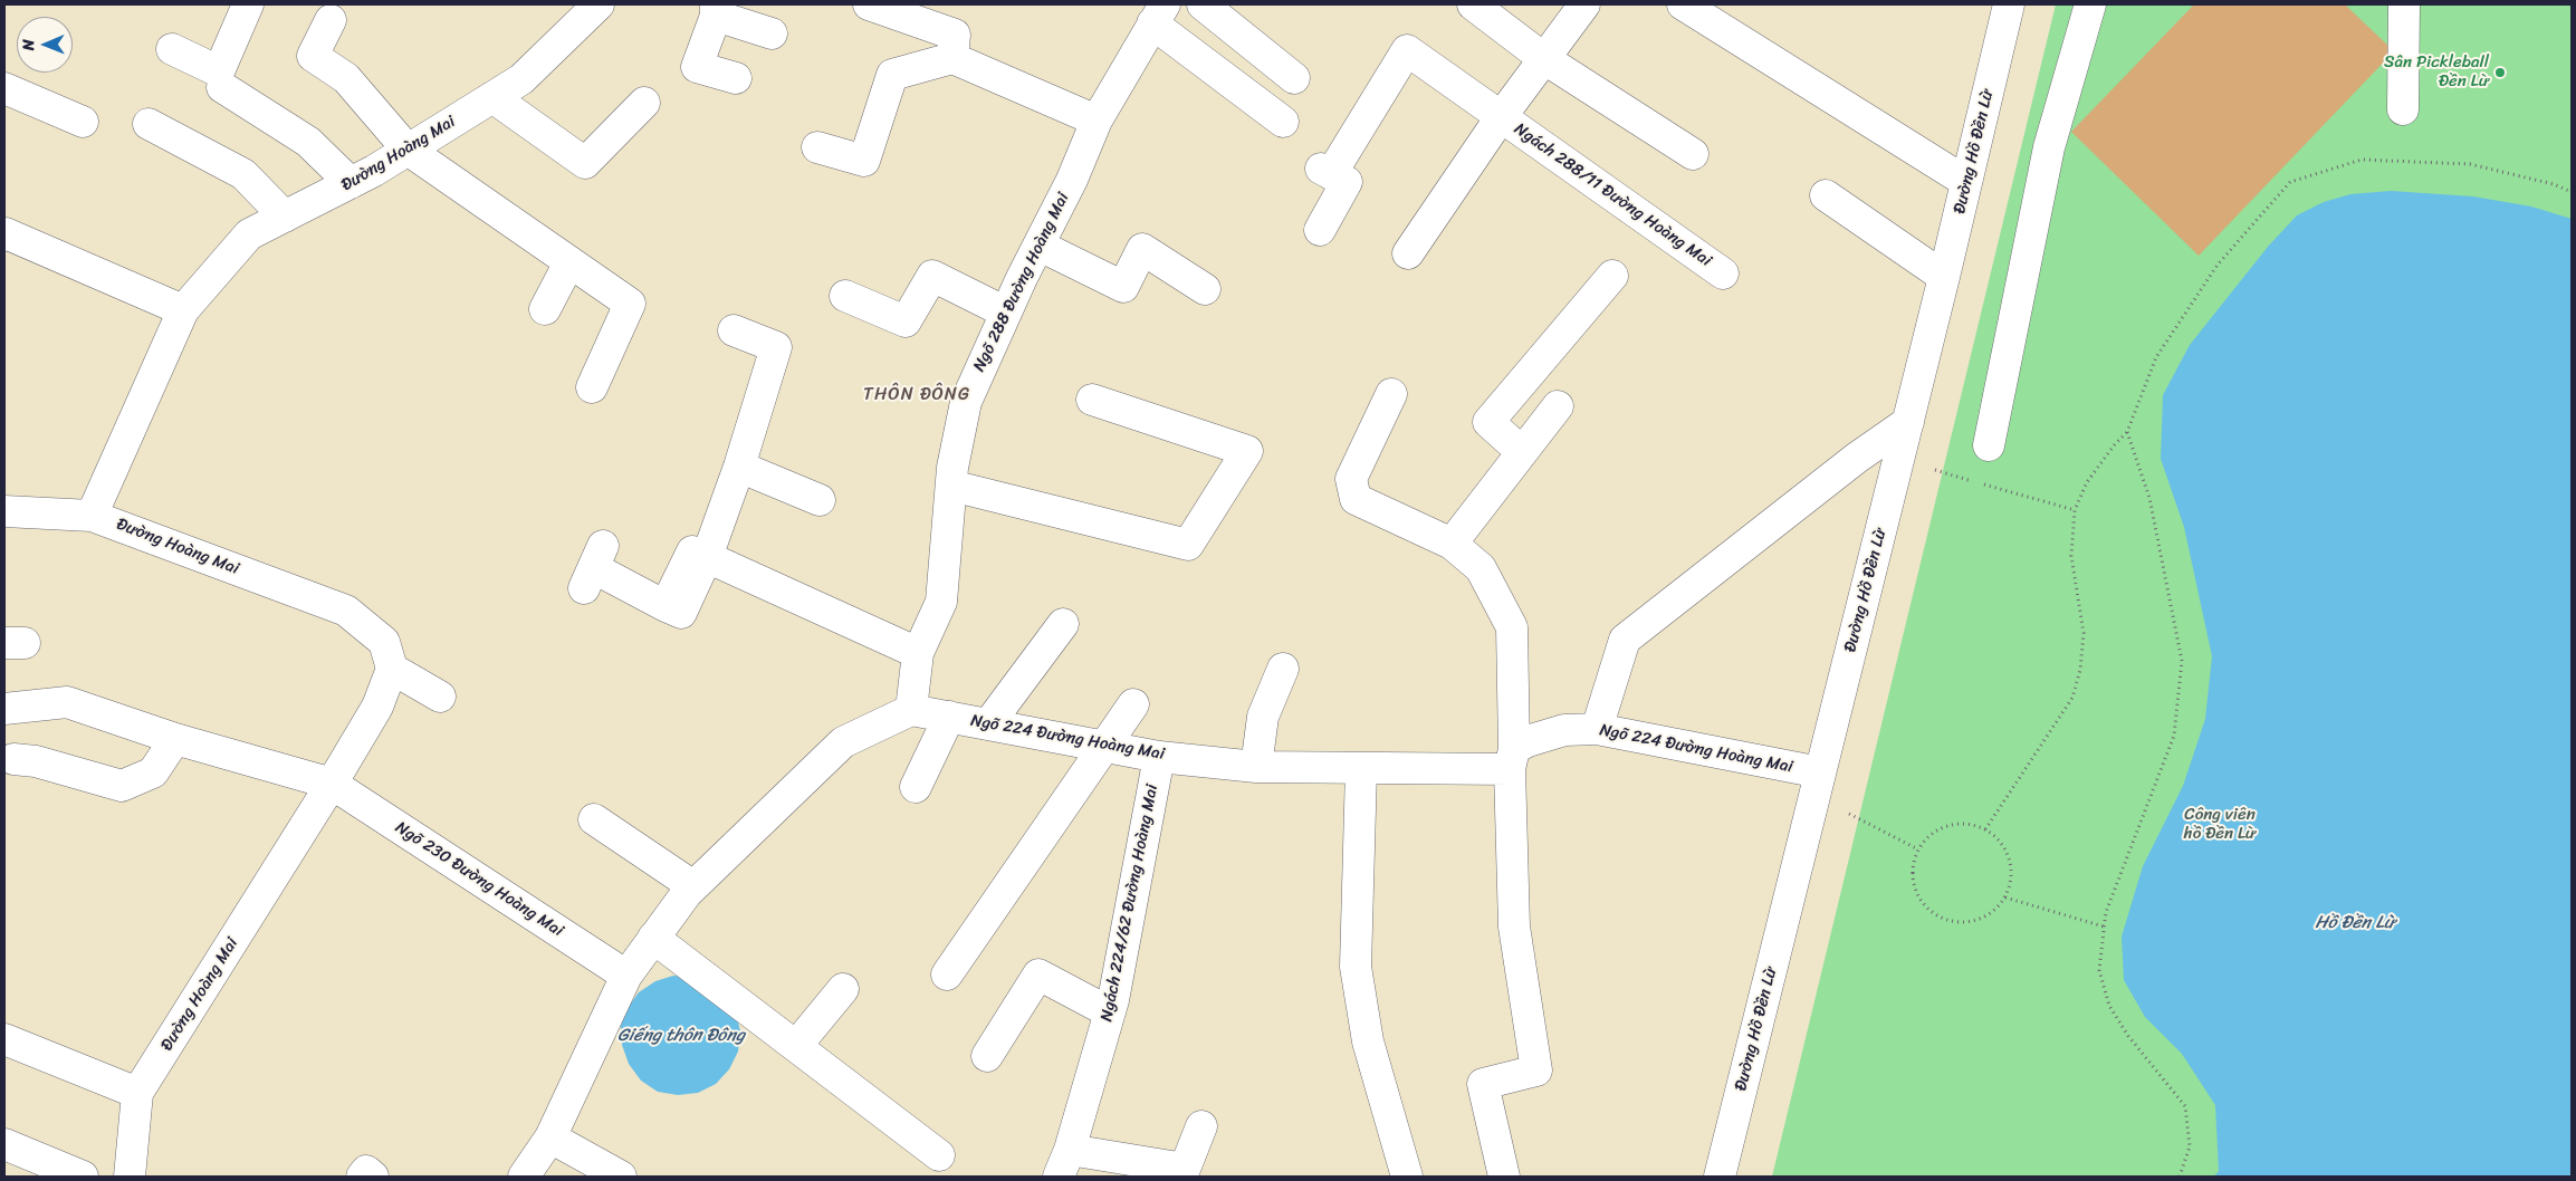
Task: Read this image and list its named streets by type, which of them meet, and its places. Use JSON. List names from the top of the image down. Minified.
{"streets":{"street":["Đường Hồ Đền Lừ","Đường Hoàng Mai","Ngách 288/11 Đường Hoàng Mai","Ngõ 288 Đường Hoàng Mai","Ngõ 224 Đường Hoàng Mai","Ngõ 230 Đường Hoàng Mai","Ngách 224/62 Đường Hoàng Mai"]},"crossings":[["Đường Hồ Đền Lừ","Ngõ 224 Đường Hoàng Mai"],["Đường Hoàng Mai","Ngõ 230 Đường Hoàng Mai"],["Ngõ 288 Đường Hoàng Mai","Ngõ 224 Đường Hoàng Mai"],["Ngõ 224 Đường Hoàng Mai","Ngách 224/62 Đường Hoàng Mai"]],"districts":["THÔN ĐÔNG"],"water":["Hồ Đền Lừ","Giếng thôn Đông"],"parks":["Công viên hồ Đền Lừ"],"places":["Sân Pickleball Đền Lừ"],"north":"left"}
